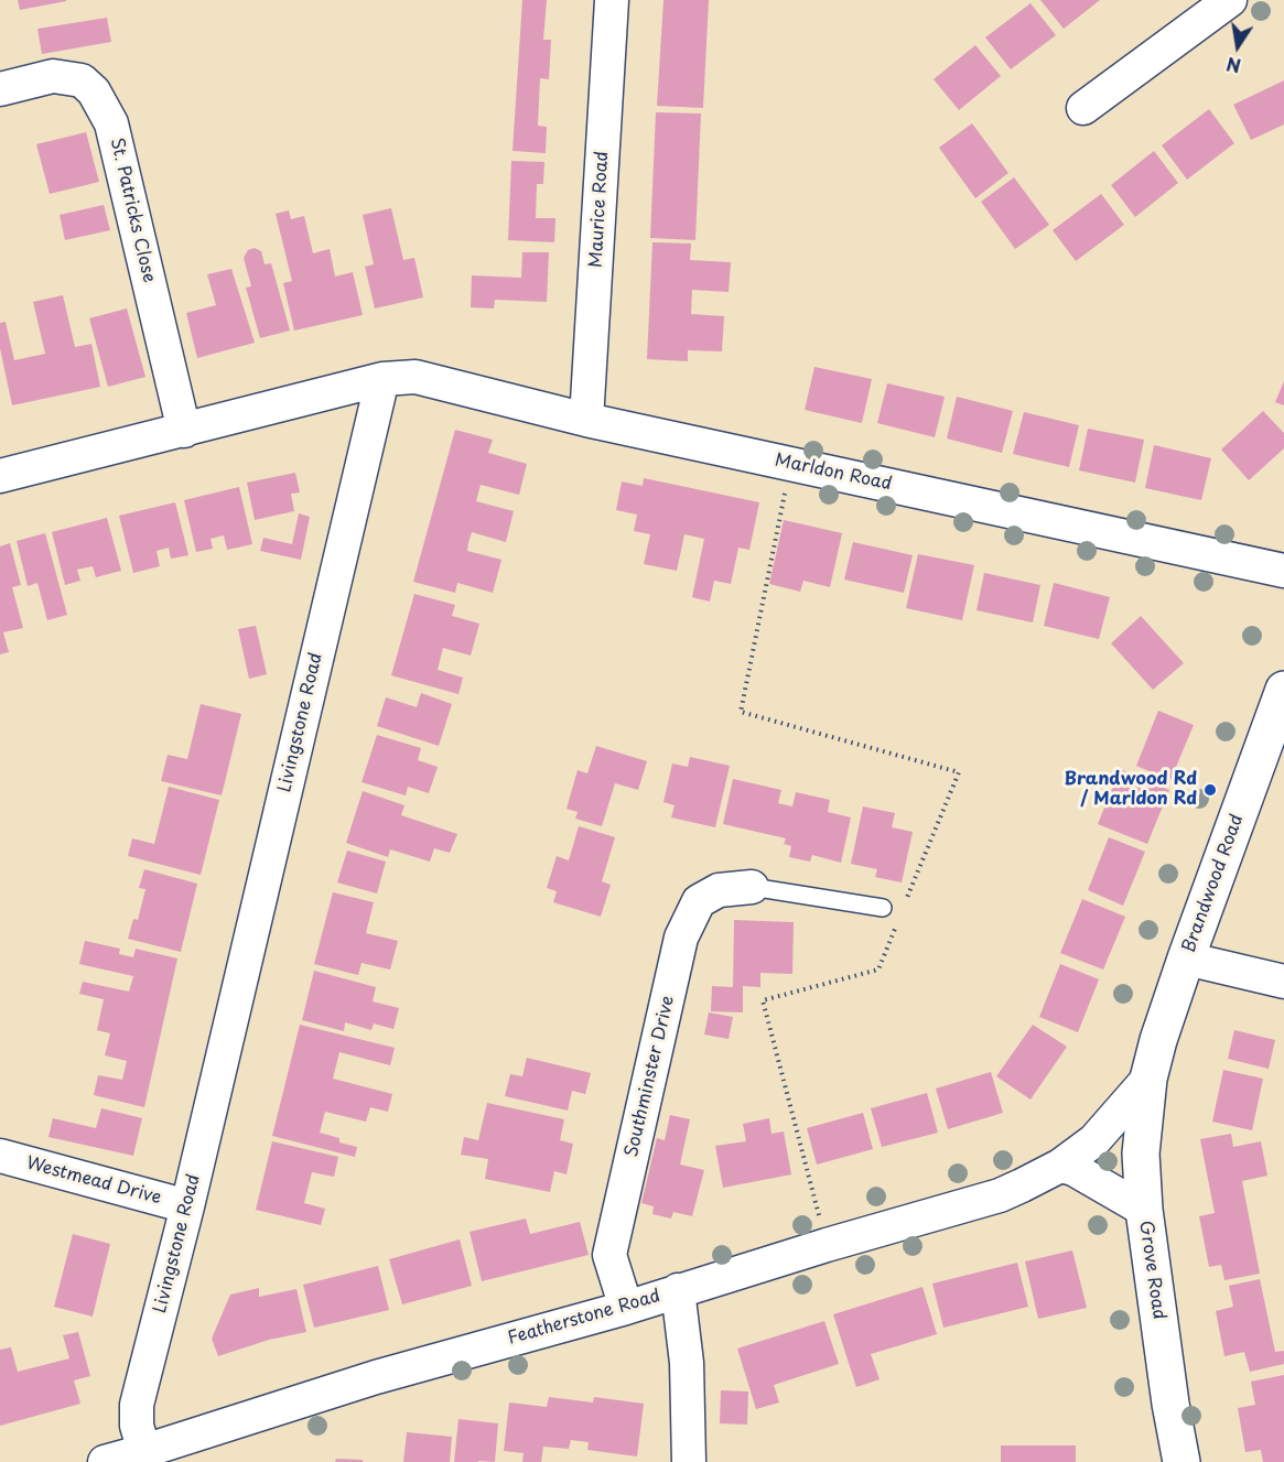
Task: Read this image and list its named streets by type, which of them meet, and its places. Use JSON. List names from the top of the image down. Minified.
{"streets":{"street":["Maurice Road","St. Patricks Close","Marldon Road","Livingstone Road","Brandwood Road","Southminster Drive","Westmead Drive","Grove Road","Featherstone Road"]},"crossings":[["Maurice Road","Marldon Road"],["Marldon Road","Livingstone Road"],["Livingstone Road","Westmead Drive"],["Livingstone Road","Featherstone Road"],["Brandwood Road","Grove Road"],["Brandwood Road","Featherstone Road"],["Southminster Drive","Featherstone Road"],["Grove Road","Featherstone Road"]],"places":["Brandwood Rd / Marldon Rd"],"north":"bottom"}
